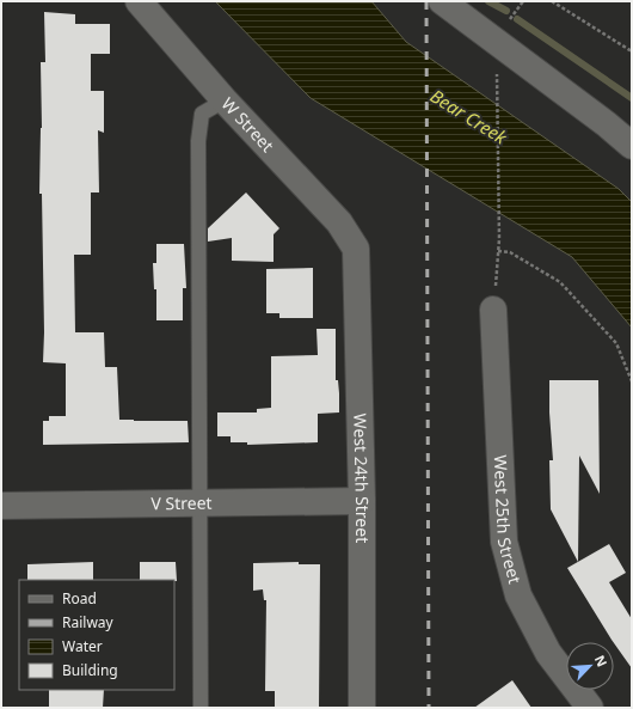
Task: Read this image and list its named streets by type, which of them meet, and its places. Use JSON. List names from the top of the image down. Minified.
{"streets":{"street":["W Street","West 24th Street","V Street","West 25th Street"]},"crossings":[["W Street","West 24th Street"],["West 24th Street","V Street"]],"water":["Bear Creek"],"legend":["Road","Railway","Water","Building"],"north":"top right"}
